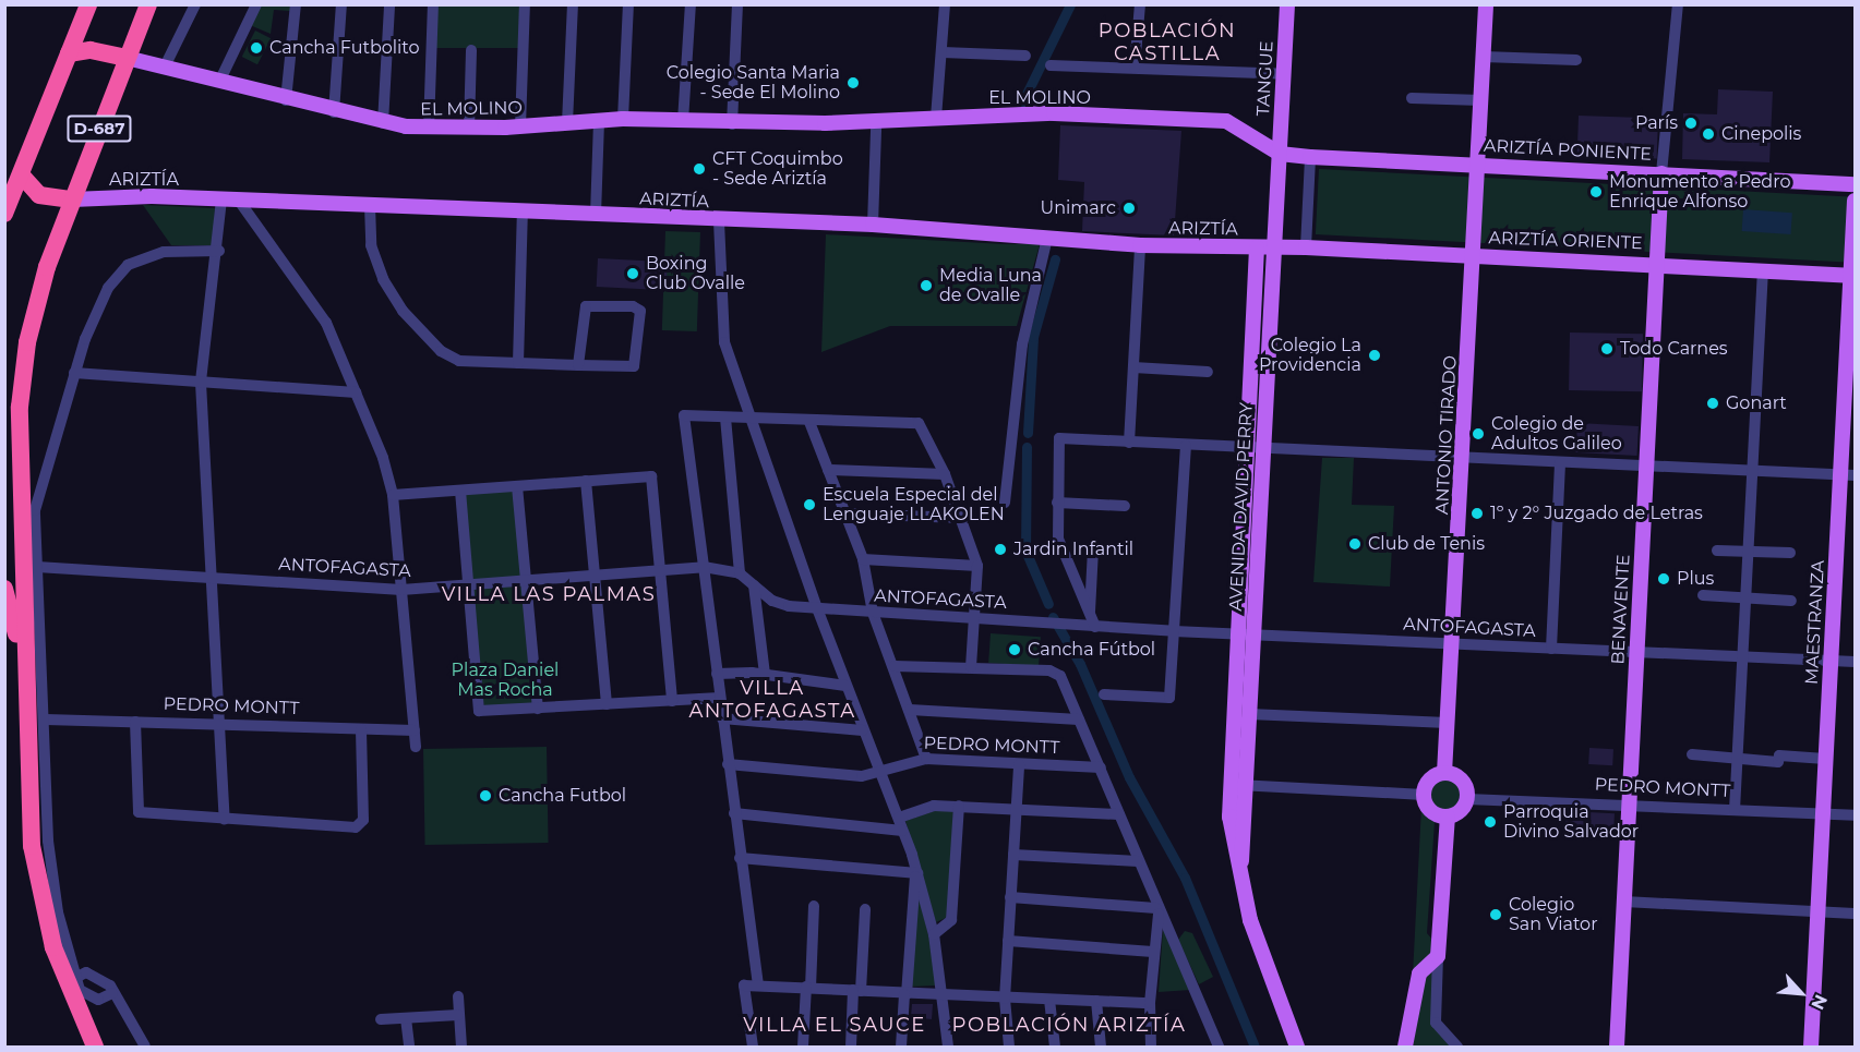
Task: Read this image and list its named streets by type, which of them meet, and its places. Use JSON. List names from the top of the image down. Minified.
{"streets":{"highway":["D-687"],"main road":["TANGUE","EL MOLINO","ARIZTÍA PONIENTE","ARIZTÍA","ARIZTÍA ORIENTE","ANTONIO TIRADO","AVENIDA DAVID PERRY","BENAVENTE","MAESTRANZA"],"street":["ANTOFAGASTA","PEDRO MONTT"]},"crossings":[["TANGUE","EL MOLINO"],["TANGUE","ARIZTÍA PONIENTE"],["TANGUE","AVENIDA DAVID PERRY"],["EL MOLINO","D-687"],["EL MOLINO","ARIZTÍA PONIENTE"],["EL MOLINO","AVENIDA DAVID PERRY"],["D-687","ARIZTÍA"],["ARIZTÍA PONIENTE","ANTONIO TIRADO"],["ARIZTÍA PONIENTE","AVENIDA DAVID PERRY"],["ARIZTÍA PONIENTE","BENAVENTE"],["ARIZTÍA","ARIZTÍA ORIENTE"],["ARIZTÍA","AVENIDA DAVID PERRY"],["ARIZTÍA ORIENTE","ANTONIO TIRADO"],["ARIZTÍA ORIENTE","AVENIDA DAVID PERRY"],["ARIZTÍA ORIENTE","BENAVENTE"],["ARIZTÍA ORIENTE","MAESTRANZA"],["ANTONIO TIRADO","ANTOFAGASTA"],["ANTONIO TIRADO","PEDRO MONTT"],["AVENIDA DAVID PERRY","ANTOFAGASTA"],["ANTOFAGASTA","BENAVENTE"],["ANTOFAGASTA","MAESTRANZA"],["BENAVENTE","PEDRO MONTT"],["MAESTRANZA","PEDRO MONTT"]],"districts":["POBLACIÓN CASTILLA","VILLA LAS PALMAS","VILLA ANTOFAGASTA","VILLA EL SAUCE","POBLACIÓN ARIZTÍA"],"parks":["Plaza Daniel Mas Rocha"],"places":["Cancha Futbolito","Colegio Santa Maria - Sede El Molino","París","Cinepolis","CFT Coquimbo - Sede Ariztía","Monumento a Pedro Enrique Alfonso","Unimarc","Boxing Club Ovalle","Media Luna de Ovalle","Todo Carnes","Colegio La Providencia","Gonart","Colegio de Adultos Galileo","Escuela Especial del Lenguaje LLAKOLEN","1º y 2° Juzgado de Letras","Club de Tenis","Jardin Infantil","Plus","Cancha Fútbol","Cancha Futbol","Parroquia Divino Salvador","Colegio San Viator"],"north":"bottom right"}
